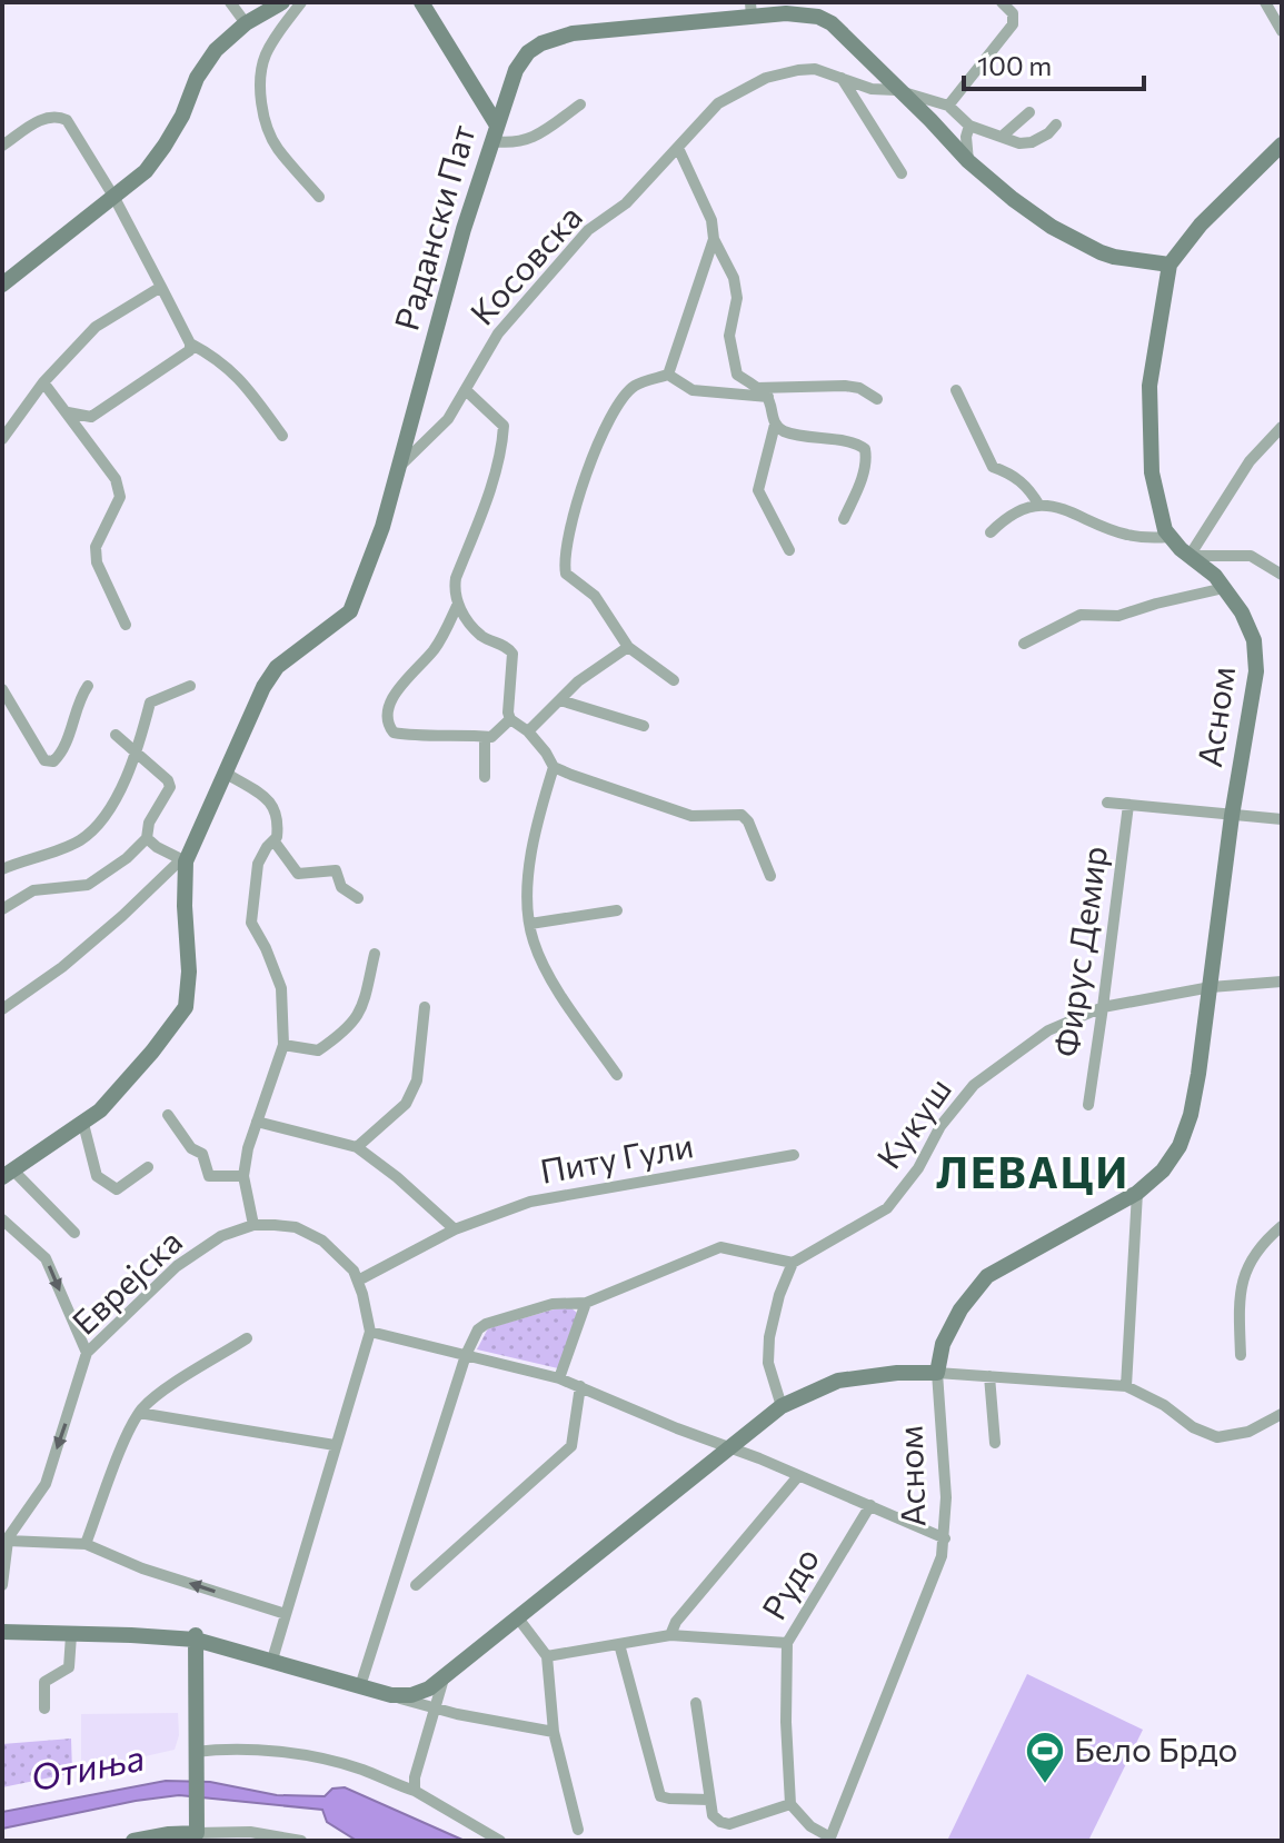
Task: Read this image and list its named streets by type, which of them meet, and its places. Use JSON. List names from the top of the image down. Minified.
{"streets":{"street":["Радански Пат","Косовска","Асном","Фирус Демир","Кукуш","Питу Гули","Еврејска","Рудо"]},"crossings":[["Радански Пат","Косовска"],["Радански Пат","Асном"],["Асном","Кукуш"],["Асном","Рудо"],["Фирус Демир","Кукуш"],["Питу Гули","Еврејска"]],"districts":["ЛЕВАЦИ"],"water":["Отиња"],"places":{"sports":["Бело Брдо"]},"scale_bar":"100 m"}
